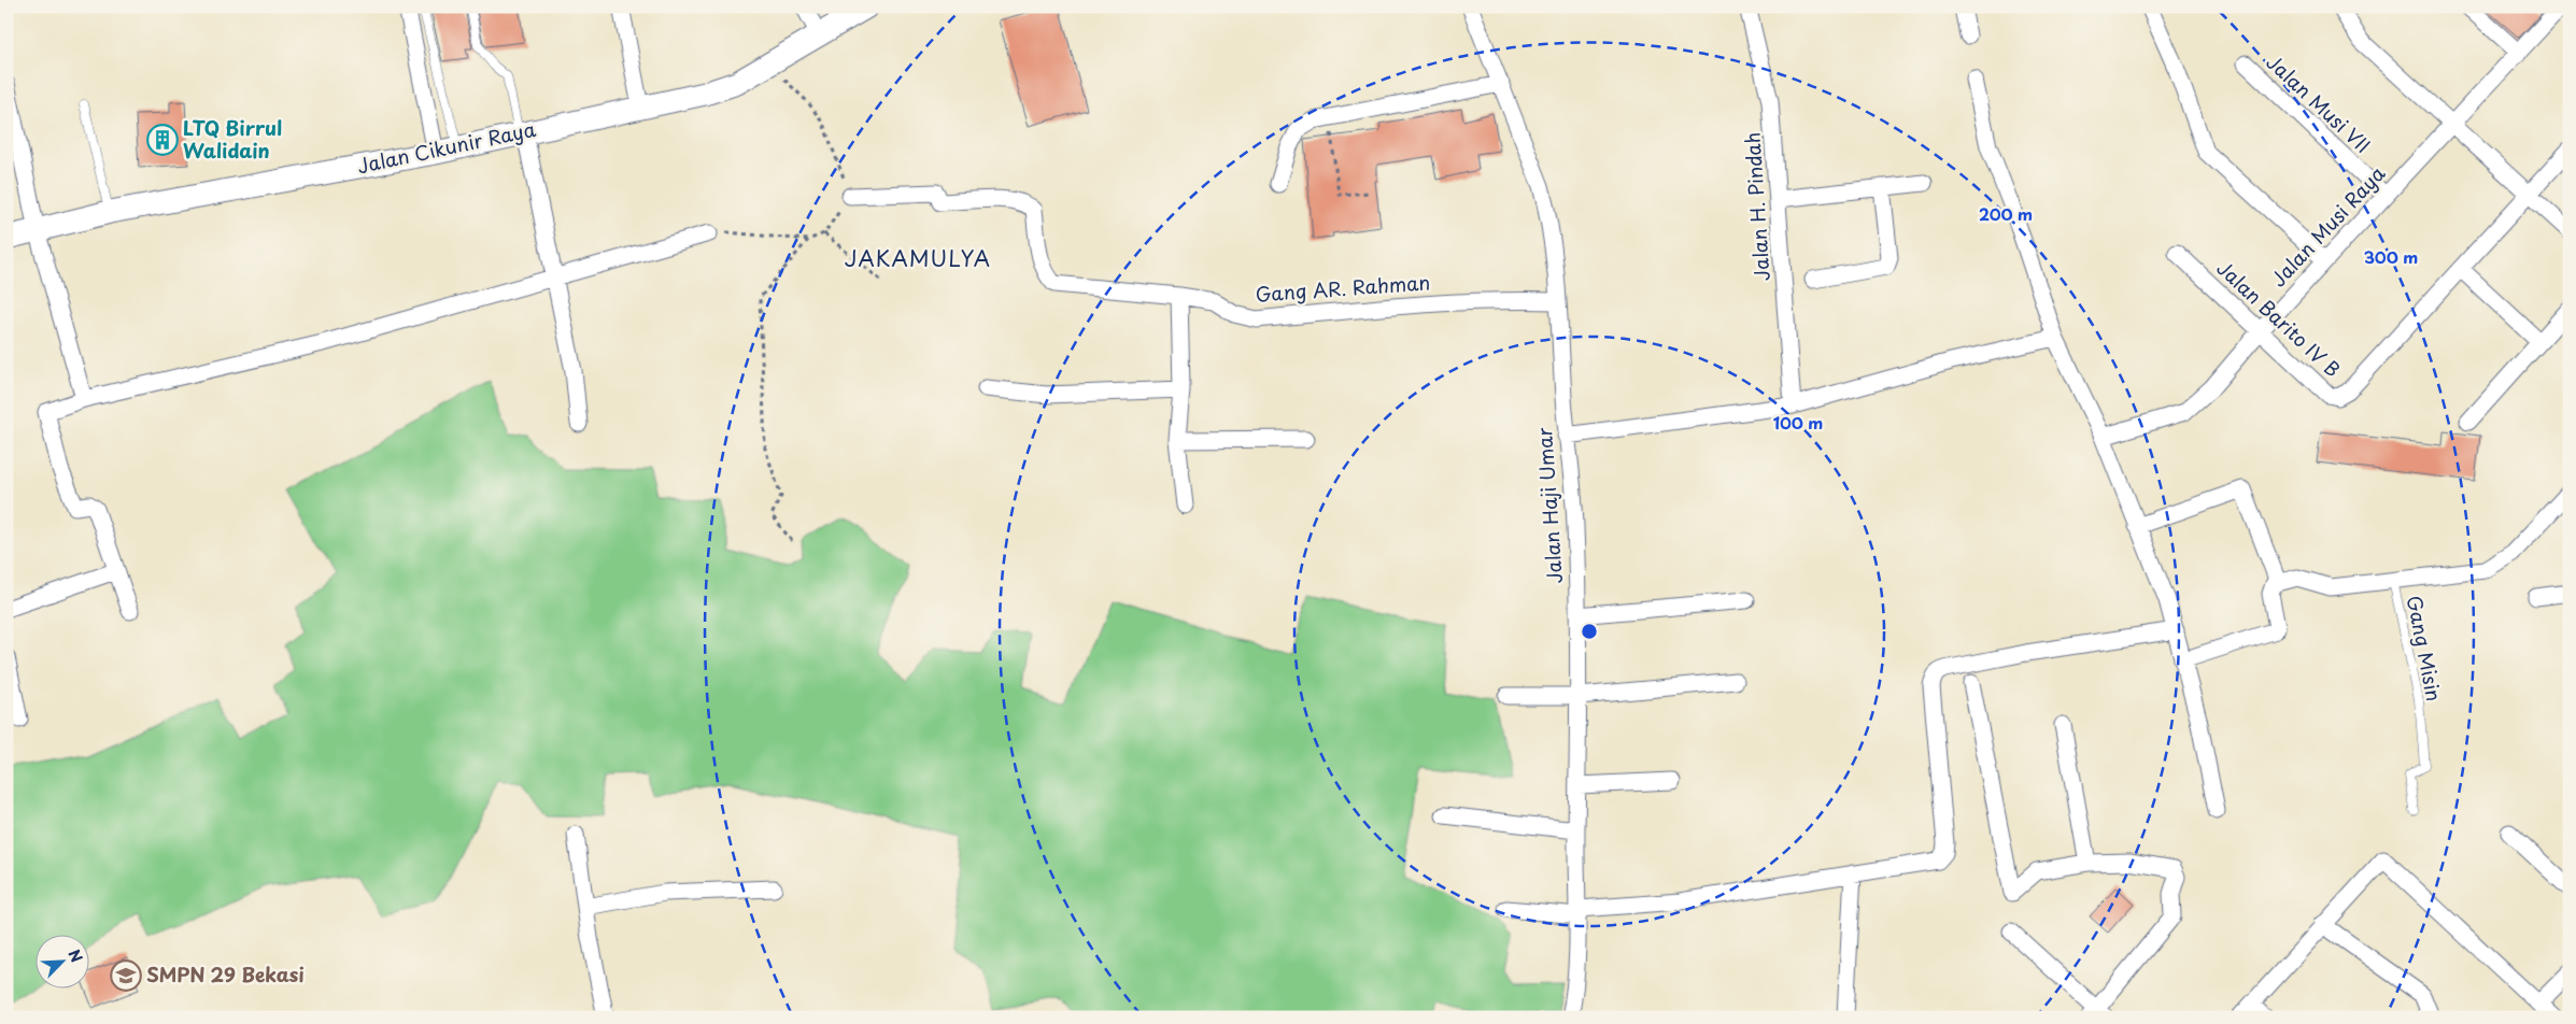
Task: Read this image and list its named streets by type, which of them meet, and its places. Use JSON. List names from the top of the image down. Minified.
{"streets":{"street":["Jalan Musi VII","Jalan Cikunir Raya","Jalan H. Pindah","Jalan Musi Raya","Gang AR. Rahman","Jalan Barito IV B","Jalan Haji Umar"],"lane":["Gang Misin"]},"crossings":[["Jalan Musi VII","Jalan Musi Raya"],["Jalan Musi Raya","Jalan Barito IV B"],["Gang AR. Rahman","Jalan Haji Umar"]],"districts":["JAKAMULYA"],"places":{"building":["LTQ Birrul Walidain"],"school or university":["SMPN 29 Bekasi"]},"north":"top right","rings":["200 m","300 m","100 m"]}
